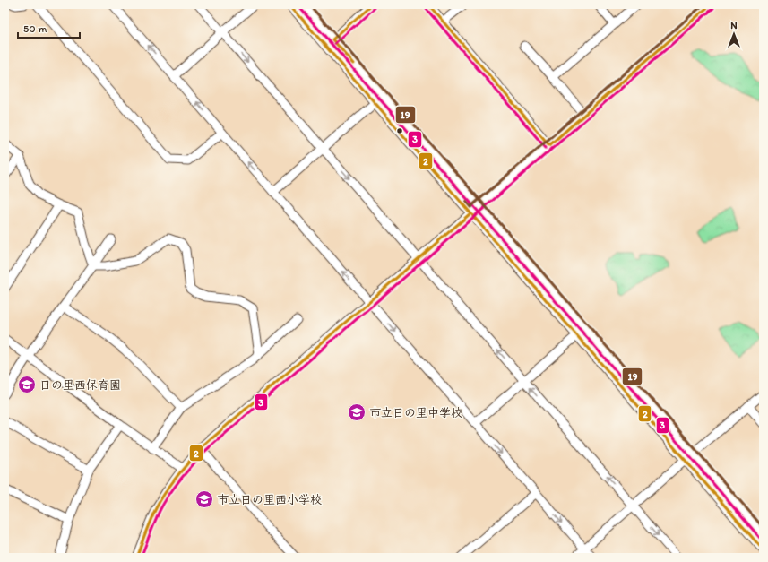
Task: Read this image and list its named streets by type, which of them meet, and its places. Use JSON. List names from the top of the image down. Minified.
{"places":{"school or university":["日の里西保育園","市立日の里中学校","市立日の里西小学校"]},"lines":["transit line 2","transit line 19","transit line 3"],"scale_bar":"50 m","north":"top"}
